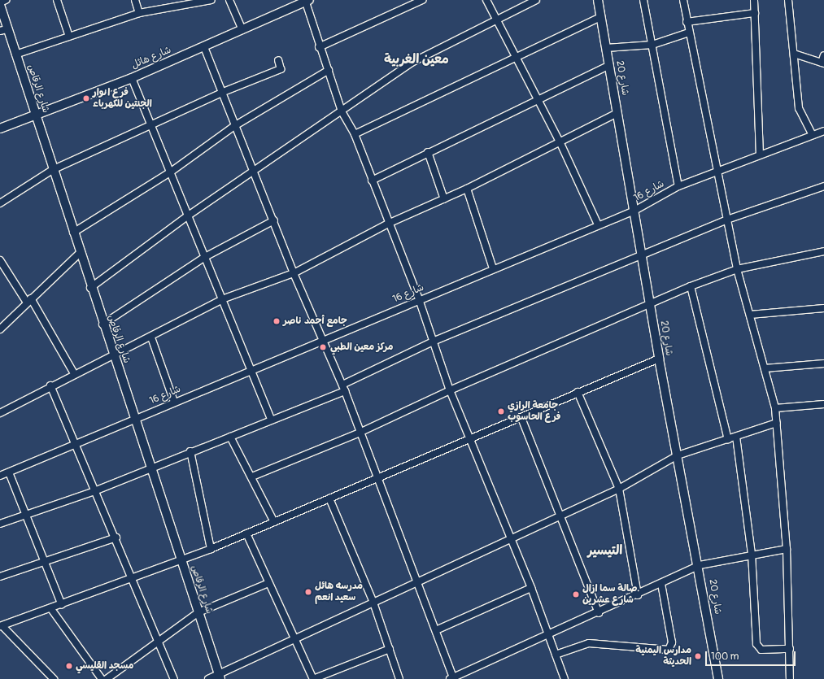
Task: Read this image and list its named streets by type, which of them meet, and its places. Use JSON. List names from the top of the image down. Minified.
{"streets":{"street":["شارع هائل","شارع 20","شارع الرقاص","شارع 16"]},"crossings":[["شارع هائل","شارع الرقاص"],["شارع 20","شارع 16"],["شارع الرقاص","شارع 16"]],"districts":["معين الغربية","التيسير"],"places":["فرع انوار الجنتين للكهرباء","جامع أحمد ناصر","مركز معين الطبي","جامعة الرازي فرع الحاسوب","مدرسه هائل سعيد انعم","صالة سما ازال. شارع عشرين","مدارس اليمنية الحديثة","مسجد القليسي"],"scale_bar":"100 m"}
